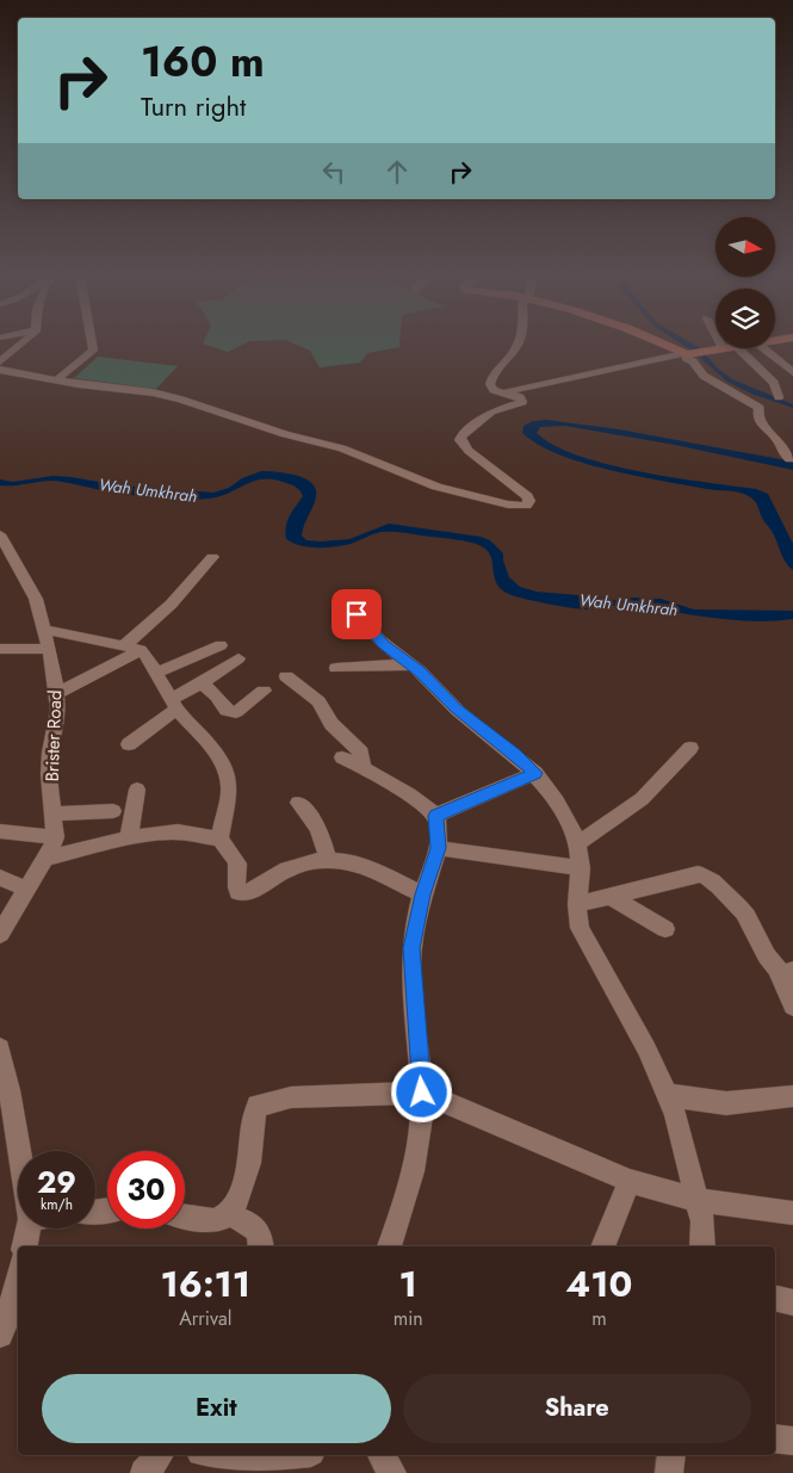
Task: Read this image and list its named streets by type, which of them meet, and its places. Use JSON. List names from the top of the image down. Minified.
{"streets":{"street":["Brister Road"]},"water":["Wah Umkhrah"],"north":"right","page":{"turn":["160 m","Turn right"],"speed":"29 km/h","limit":"30","eta":["16:11","Arrival","1","min","410","m"],"buttons":["Exit","Share"]}}
